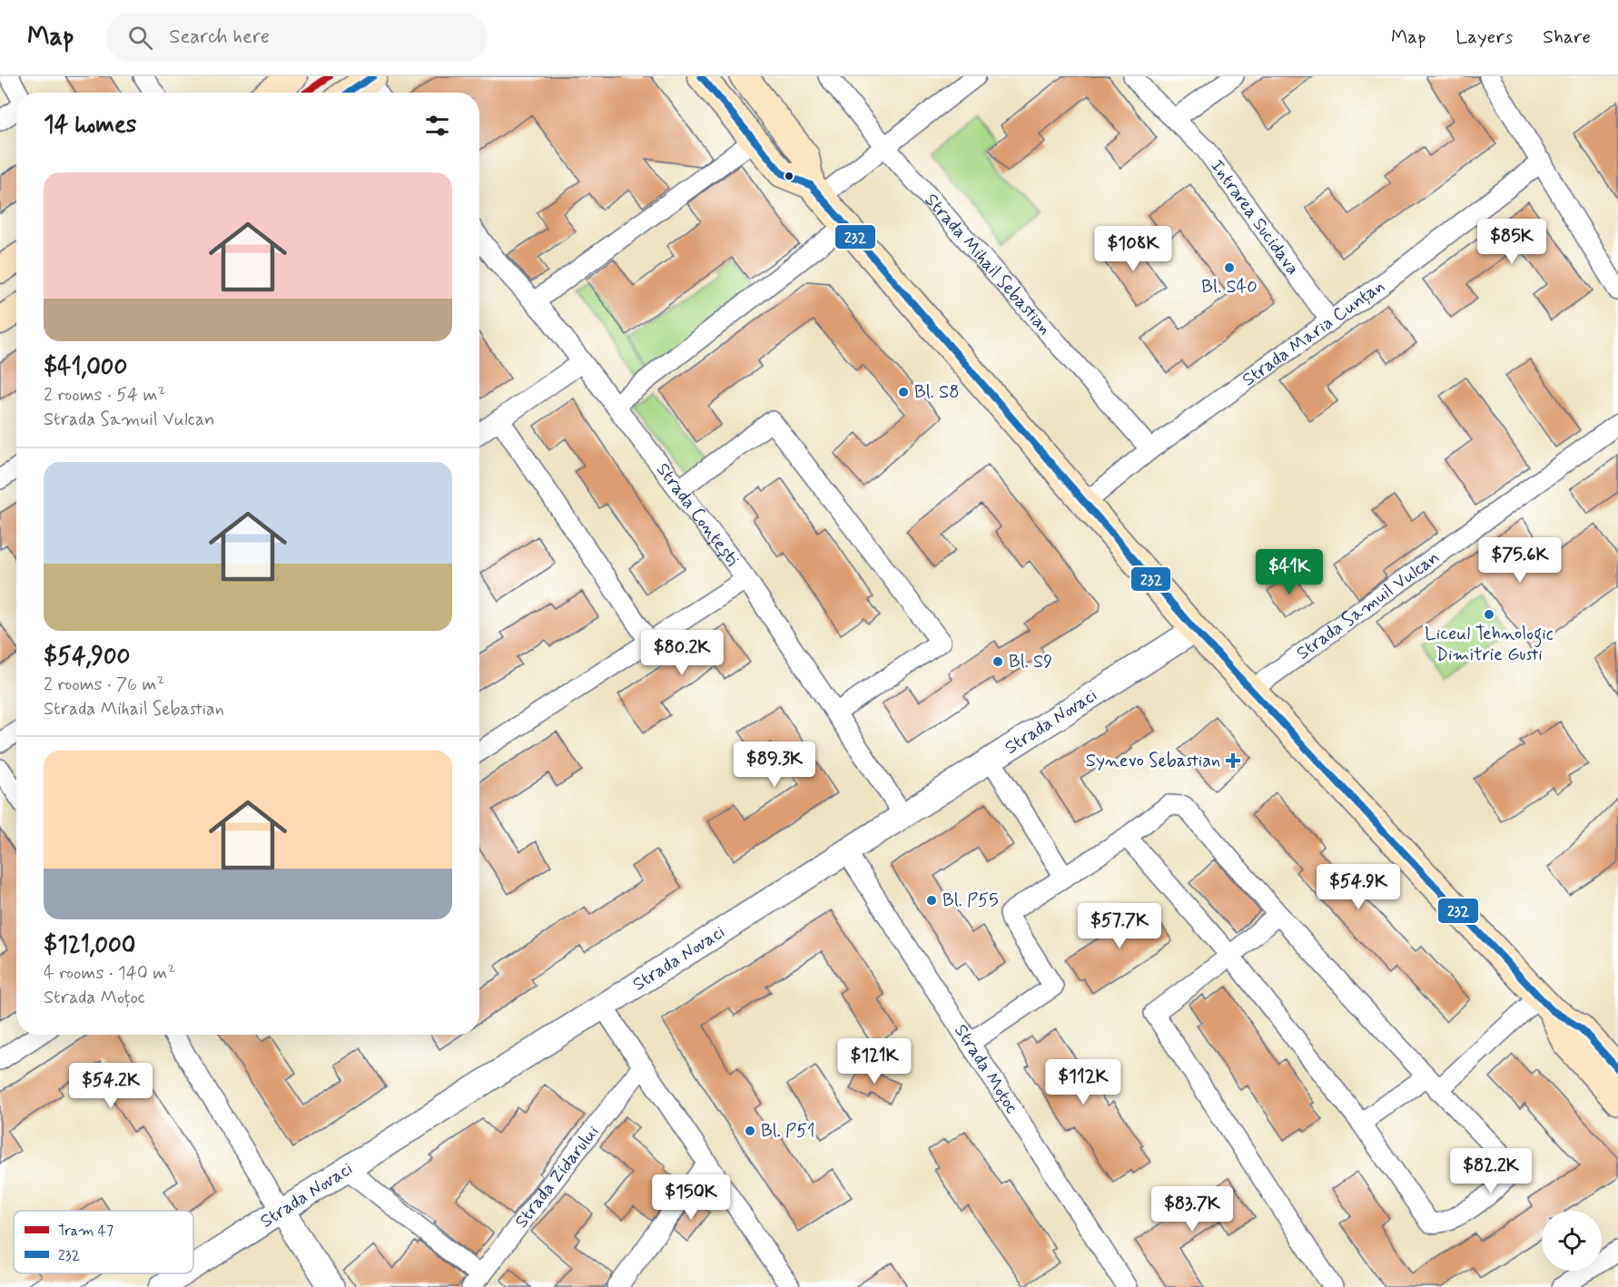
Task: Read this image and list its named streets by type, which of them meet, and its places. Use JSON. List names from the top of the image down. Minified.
{"streets":{"street":["Intrarea Sucidava","Strada Mihail Sebastian","Strada Maria Cunțan","Strada Conțești","Strada Samuil Vulcan","Strada Novaci","Strada Moțoc","Strada Zidarului"]},"crossings":[["Intrarea Sucidava","Strada Maria Cunțan"],["Strada Mihail Sebastian","Strada Maria Cunțan"],["Strada Conțești","Strada Novaci"],["Strada Novaci","Strada Moțoc"]],"places":{"other":["Bl. S40","Bl. S8","Liceul Tehnologic Dimitrie Gusti","Bl. S9","Bl. P55","Bl. P51"],"health":["Synevo Sebastian"]},"lines":["tram line 47","transit line 232"],"legend":["Tram 47","232"],"page":{"header":"Map","search":"Search here","nav":["Map","Layers","Share"],"heading":"14 homes","list":[{"name":"$41,000","note":"2 rooms · 54 m² · Strada Samuil Vulcan"},{"name":"$54,900","note":"2 rooms · 76 m² · Strada Mihail Sebastian"},{"name":"$121,000","note":"4 rooms · 140 m² · Strada Moțoc"}],"price":["$85K","$108K","$75.6K","$41K","$80.2K","$89.3K","$54.9K","$57.7K","$121K","$112K","$54.2K","$82.2K","$150K","$83.7K"]}}
